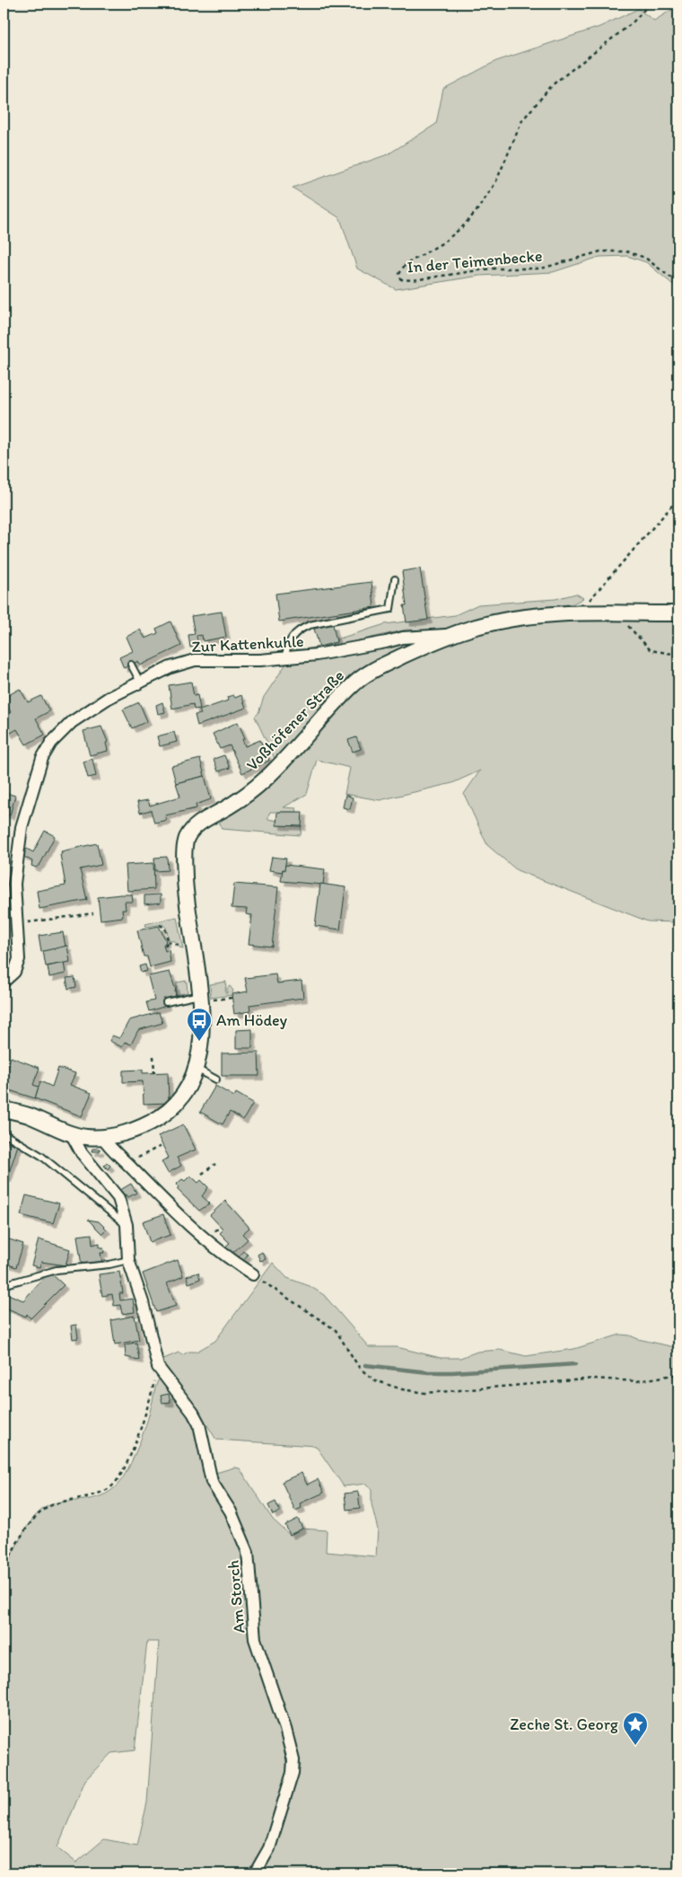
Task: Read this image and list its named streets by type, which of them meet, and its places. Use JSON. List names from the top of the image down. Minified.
{"streets":{"street":["Zur Kattenkuhle","Voßhöfener Straße","Am Storch"],"path":["In der Teimenbecke"]},"crossings":[["Zur Kattenkuhle","Voßhöfener Straße"],["Voßhöfener Straße","Am Storch"]],"places":{"bus stop":["Am Hödey"],"place":["Zeche St. Georg"]}}
